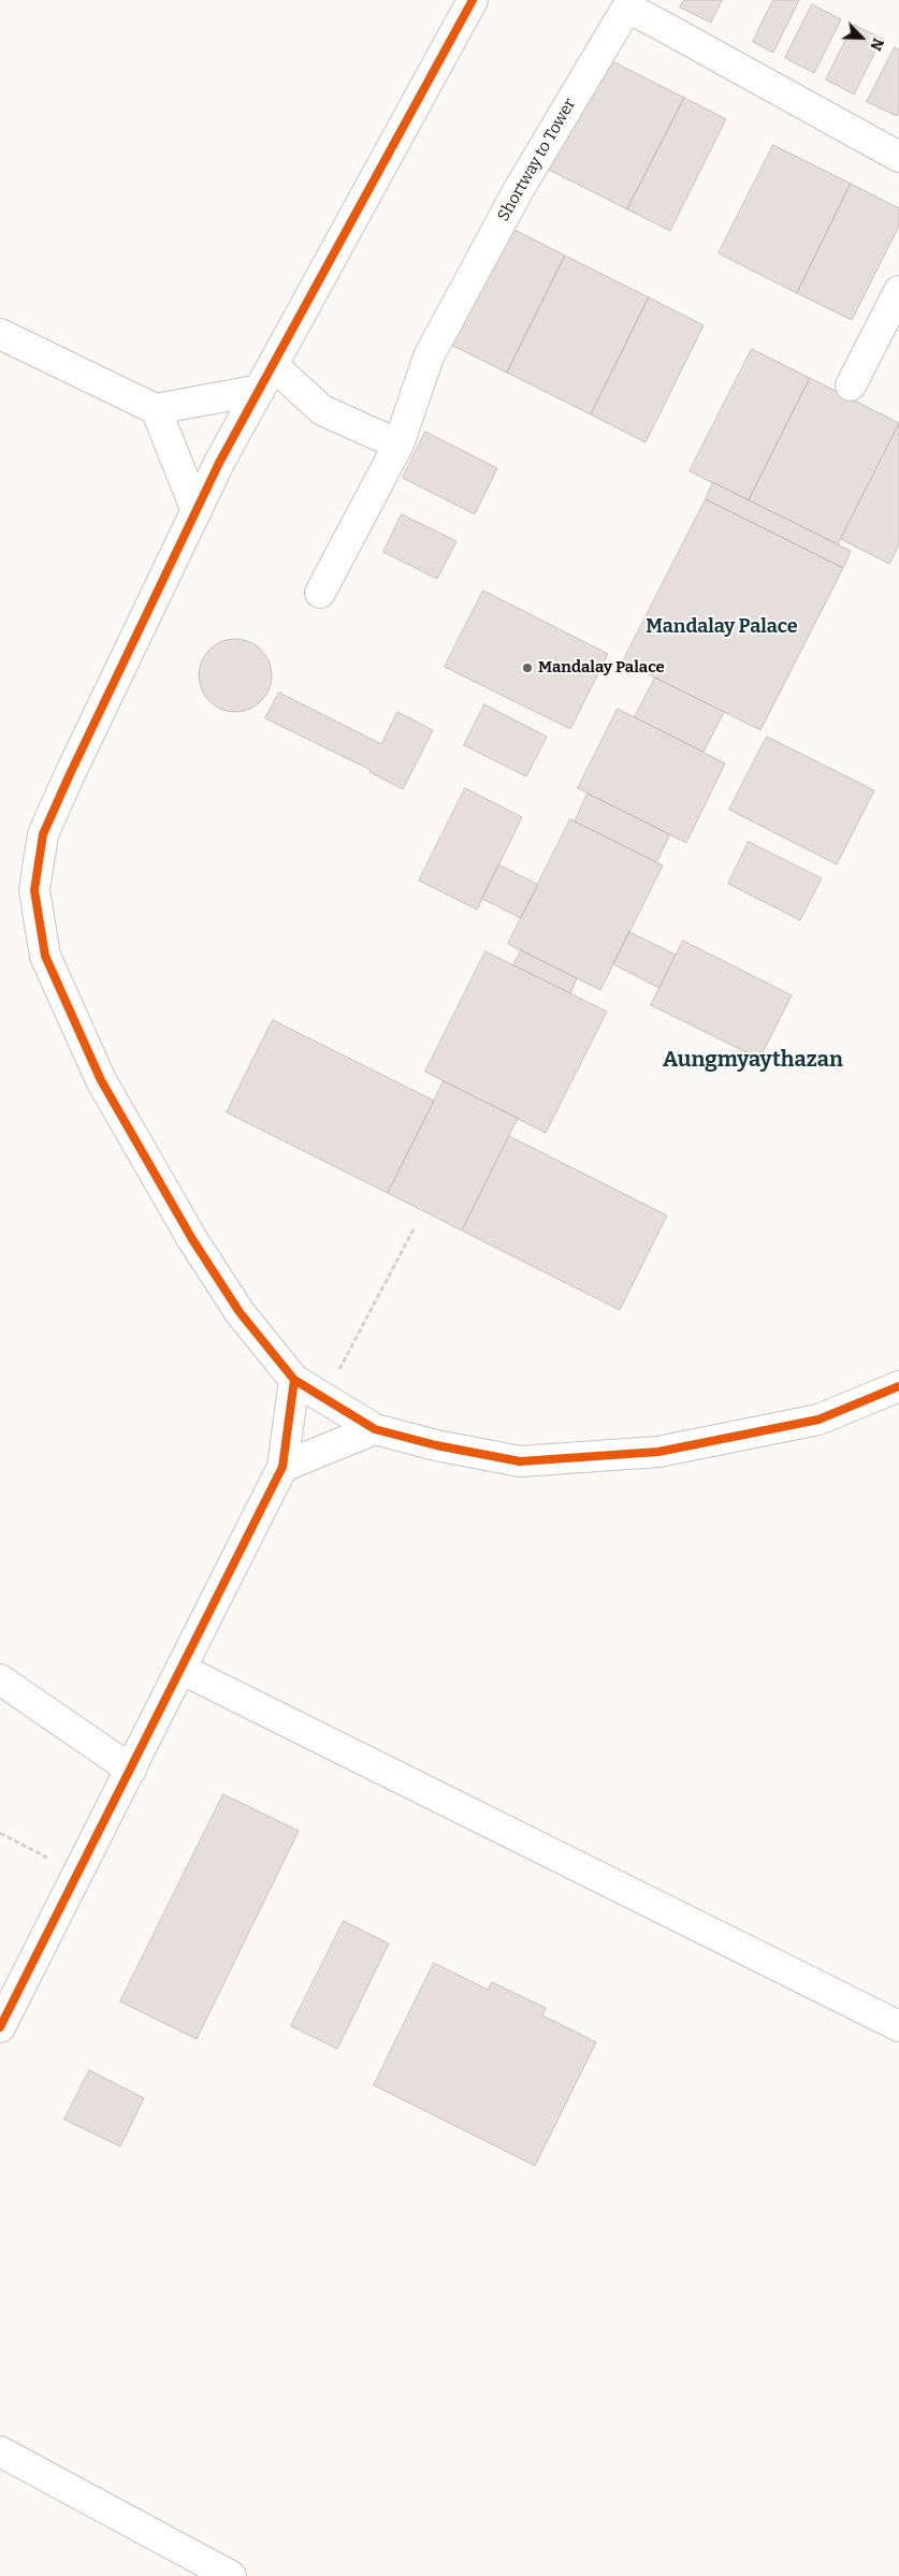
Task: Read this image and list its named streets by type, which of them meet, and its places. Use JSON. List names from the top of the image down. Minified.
{"streets":{"street":["Shortway to Tower"]},"districts":["Mandalay Palace","Aungmyaythazan"],"places":["Mandalay Palace"],"north":"bottom right"}
